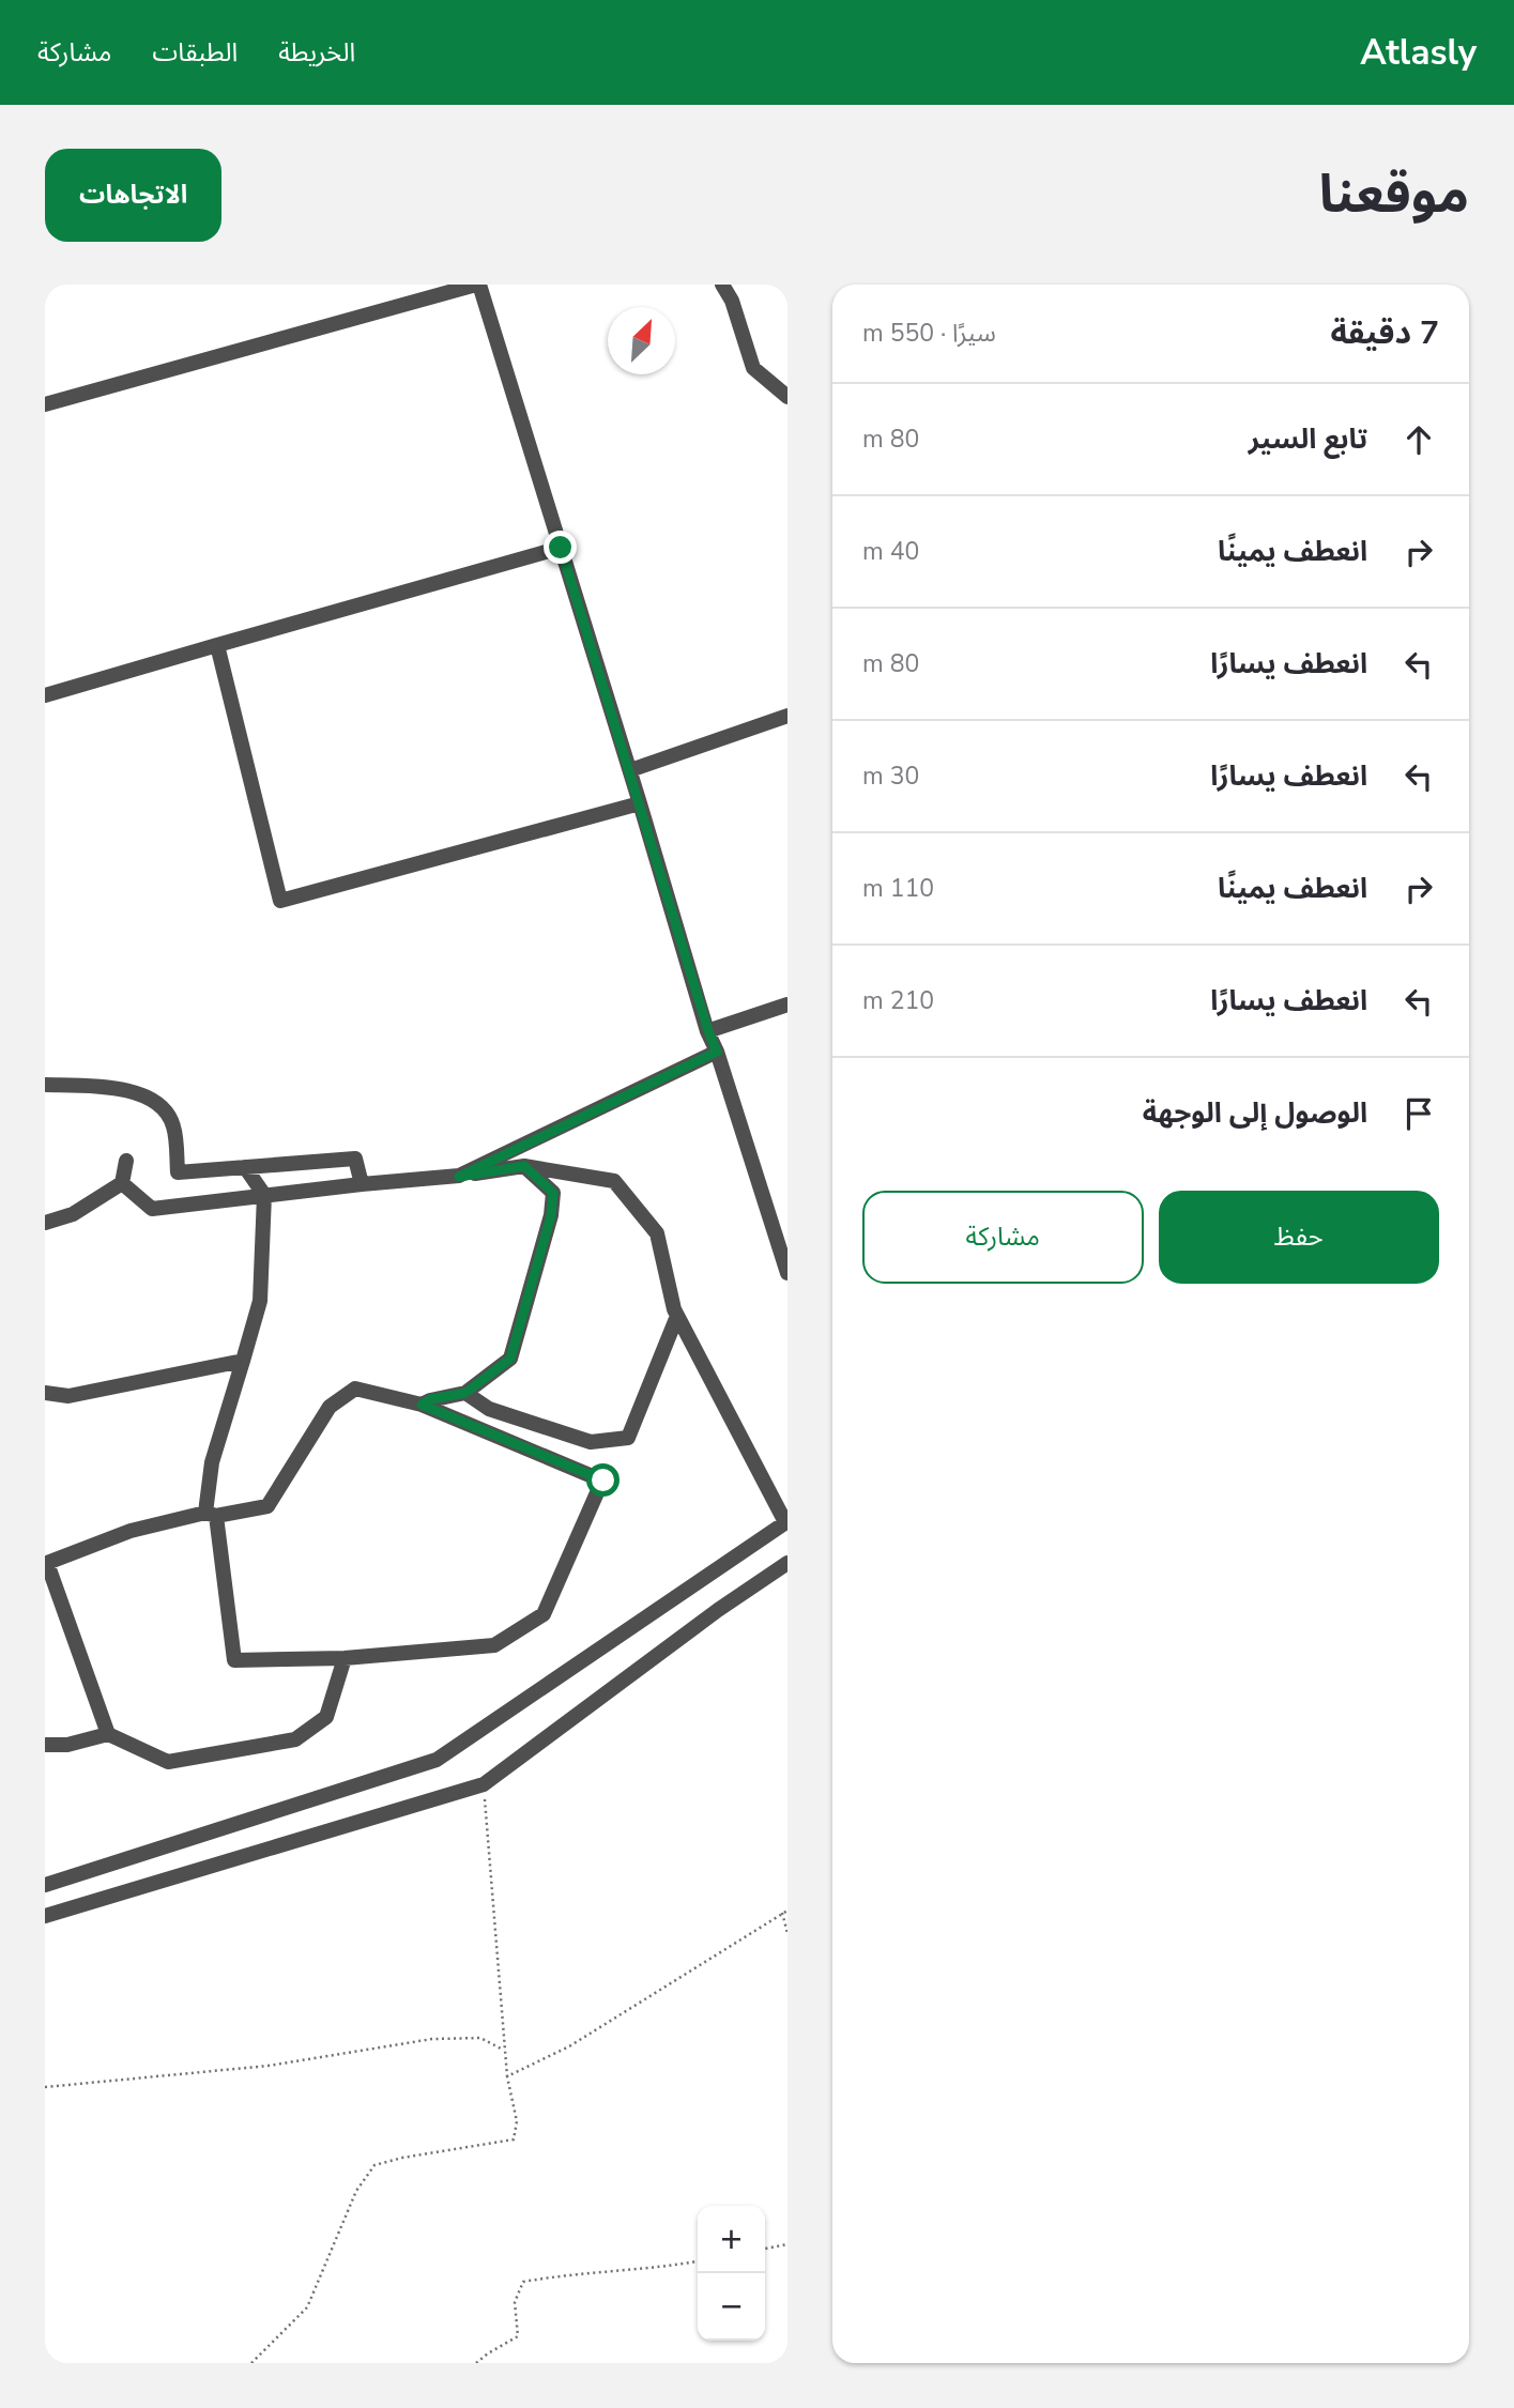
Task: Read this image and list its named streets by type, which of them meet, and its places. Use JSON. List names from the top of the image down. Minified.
{"north":"top right","page":{"header":"Atlasly","nav":["الخريطة","الطبقات","مشاركة"],"title":"موقعنا","buttons":["الاتجاهات",["حفظ","مشاركة"]],"heading":["7 دقيقة","سيرًا · 550 m"],"list":[["تابع السير","80 m"],["انعطف يمينًا","40 m"],["انعطف يسارًا","80 m"],["انعطف يسارًا","30 m"],["انعطف يمينًا","110 m"],["انعطف يسارًا","210 m"],"الوصول إلى الوجهة"],"map_buttons":["+","−"]}}
